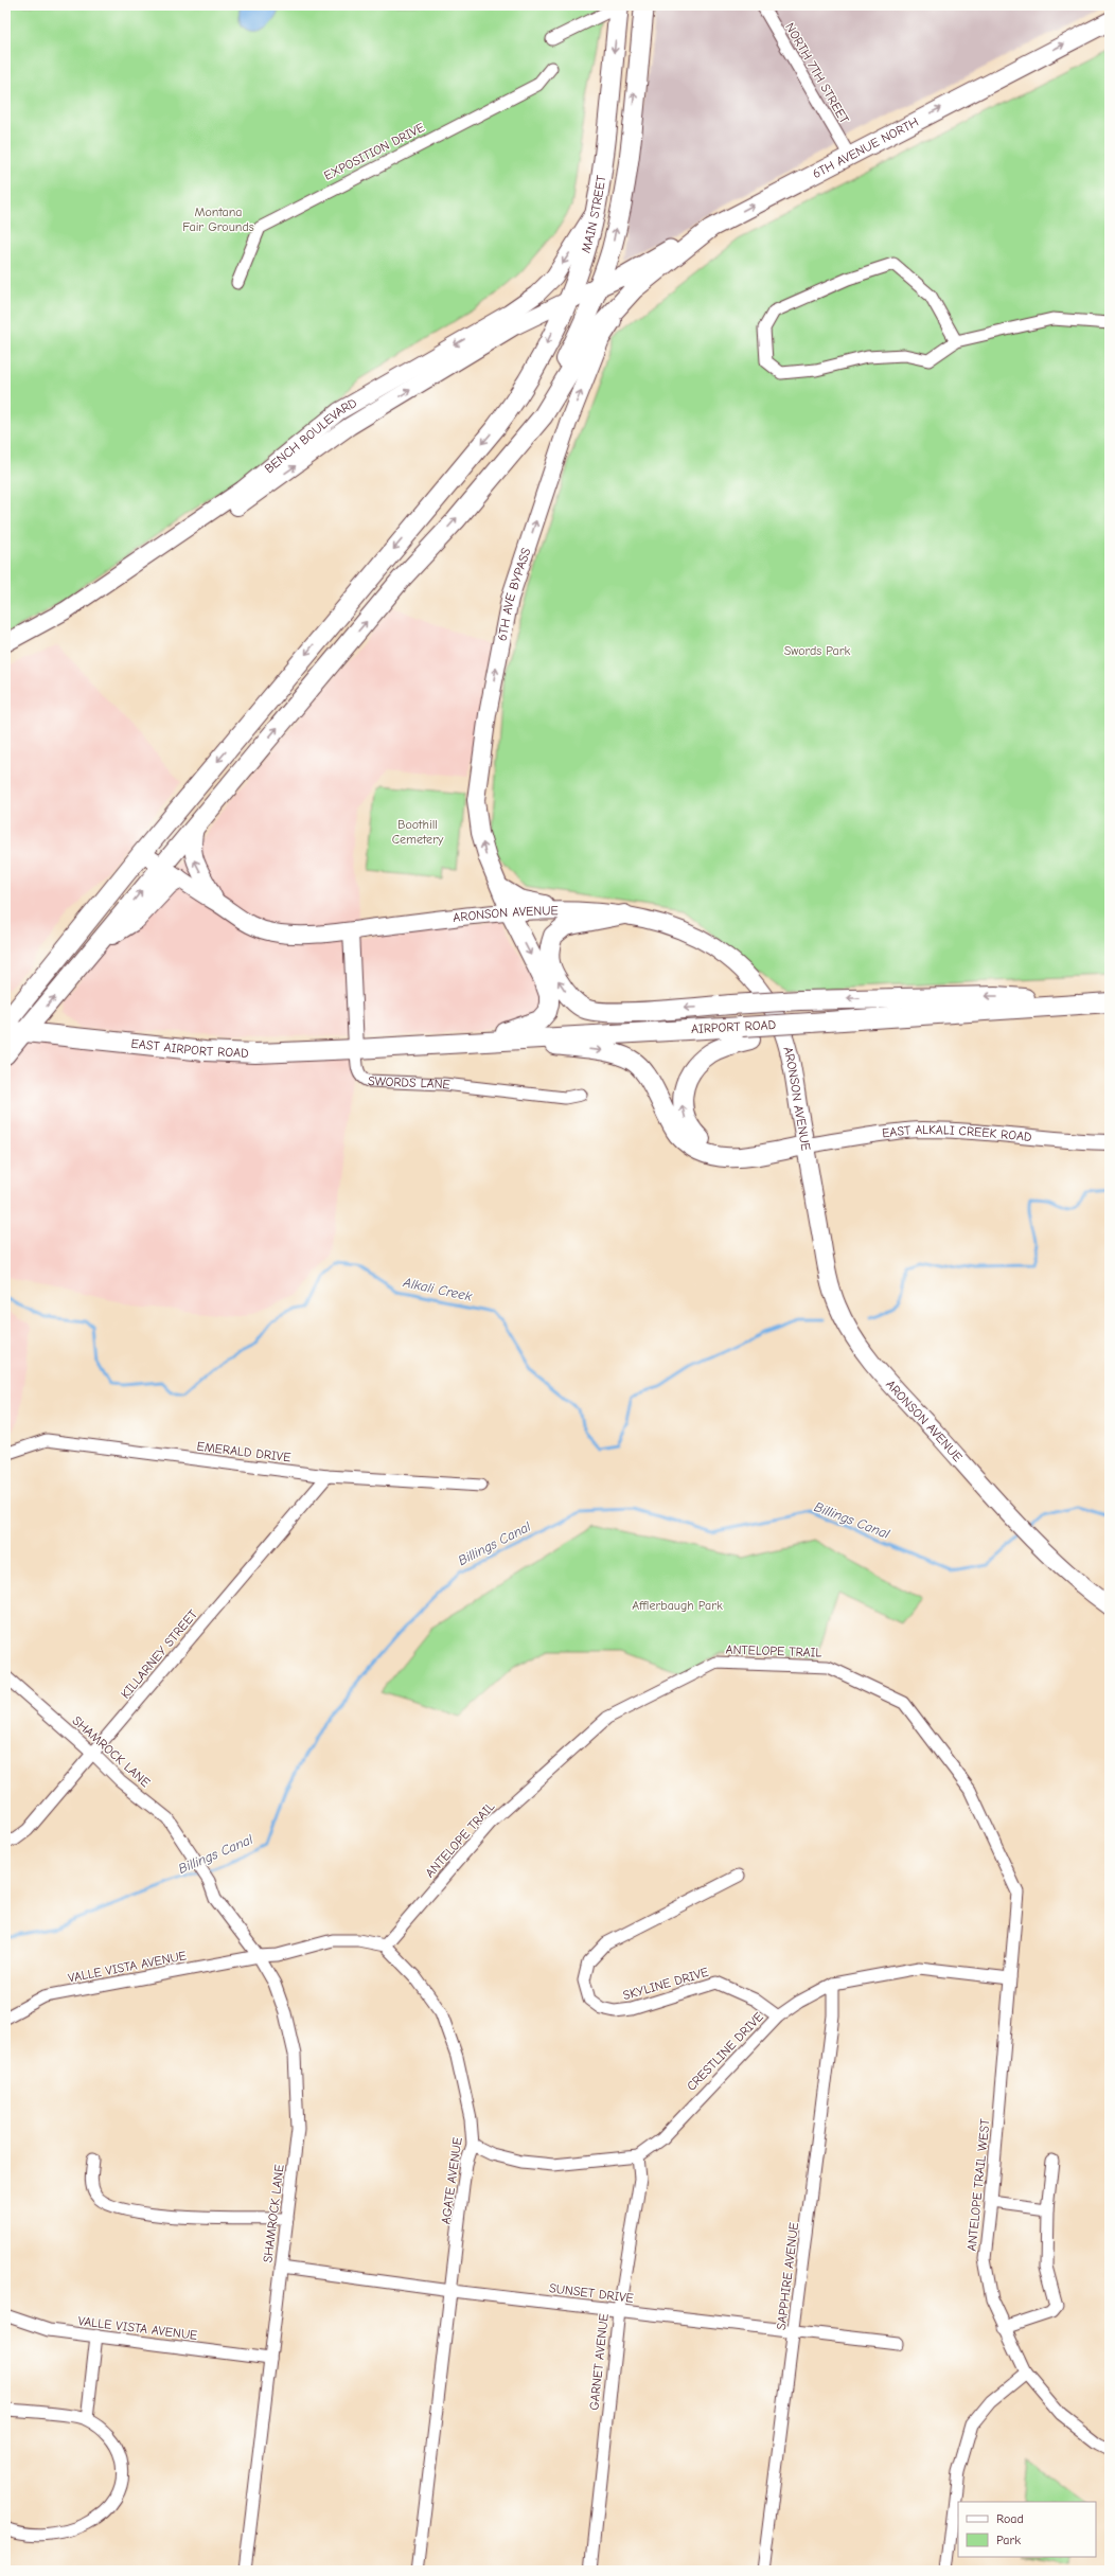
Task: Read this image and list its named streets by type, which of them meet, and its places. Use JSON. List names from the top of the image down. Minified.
{"streets":{"highway":["MAIN STREET","AIRPORT ROAD","EAST AIRPORT ROAD"],"main road":["6TH AVENUE NORTH","BENCH BOULEVARD","6TH AVE BYPASS","ARONSON AVENUE"],"street":["NORTH 7TH STREET","EXPOSITION DRIVE","SWORDS LANE","EAST ALKALI CREEK ROAD","EMERALD DRIVE","ANTELOPE TRAIL","KILLARNEY STREET","SHAMROCK LANE","VALLE VISTA AVENUE","SKYLINE DRIVE","CRESTLINE DRIVE","AGATE AVENUE","ANTELOPE TRAIL WEST","SAPPHIRE AVENUE","SUNSET DRIVE","GARNET AVENUE"]},"crossings":[["NORTH 7TH STREET","6TH AVENUE NORTH"],["6TH AVENUE NORTH","6TH AVE BYPASS"],["MAIN STREET","BENCH BOULEVARD"],["MAIN STREET","ARONSON AVENUE"],["6TH AVE BYPASS","ARONSON AVENUE"],["ARONSON AVENUE","SWORDS LANE"],["ARONSON AVENUE","EAST ALKALI CREEK ROAD"],["AIRPORT ROAD","EAST AIRPORT ROAD"],["AIRPORT ROAD","SWORDS LANE"],["EAST AIRPORT ROAD","SWORDS LANE"],["EMERALD DRIVE","KILLARNEY STREET"],["ANTELOPE TRAIL","CRESTLINE DRIVE"],["ANTELOPE TRAIL","AGATE AVENUE"],["ANTELOPE TRAIL","ANTELOPE TRAIL WEST"],["KILLARNEY STREET","SHAMROCK LANE"],["SHAMROCK LANE","VALLE VISTA AVENUE"],["SHAMROCK LANE","SUNSET DRIVE"],["SKYLINE DRIVE","CRESTLINE DRIVE"],["CRESTLINE DRIVE","ANTELOPE TRAIL WEST"],["CRESTLINE DRIVE","SAPPHIRE AVENUE"],["CRESTLINE DRIVE","GARNET AVENUE"],["AGATE AVENUE","SUNSET DRIVE"],["SAPPHIRE AVENUE","SUNSET DRIVE"],["SUNSET DRIVE","GARNET AVENUE"]],"one_way":["6TH AVENUE NORTH","6TH AVE BYPASS"],"water":["Alkali Creek","Billings Canal"],"parks":["Montana Fair Grounds","Swords Park","Boothill Cemetery","Afflerbaugh Park"],"legend":["Road","Park"]}
